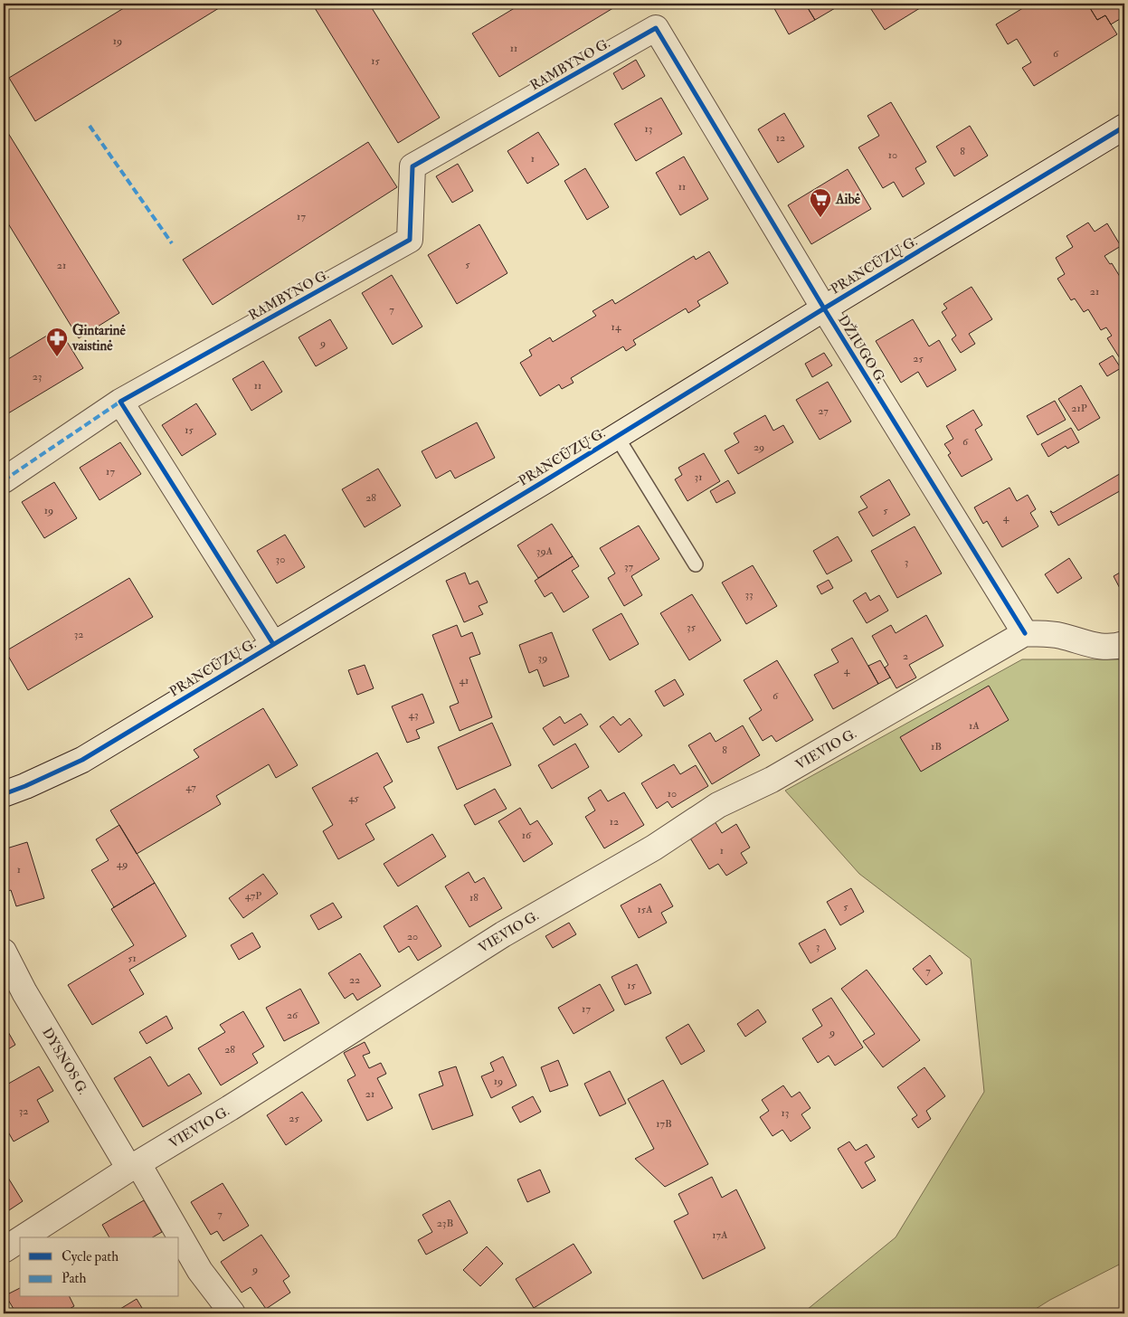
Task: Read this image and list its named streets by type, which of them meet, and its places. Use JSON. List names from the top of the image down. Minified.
{"streets":{"street":["RAMBYNO G.","PRANCŪZŲ G.","DŽIUGO G.","VIEVIO G.","DYSNOS G."]},"crossings":[["RAMBYNO G.","DŽIUGO G."],["PRANCŪZŲ G.","DŽIUGO G."],["DŽIUGO G.","VIEVIO G."],["VIEVIO G.","DYSNOS G."]],"places":{"supermarket":["Aibė"],"pharmacy":["Gintarinė vaistinė"]},"house_numbers":["19","11","6","15","13","12","8","10","1","11","17","5","21","21","7","14","9","25","23","11","21P","27","15","6","29","17","31","28","19","5","4","39A","30","3","37","33","35","32","2","39","4","41","6","43","1A","1B","8","47","10","45","12","16","1","49","1","47P","18","5","15A","20","3","51","7","22","15","17","26","9","28","19","21","32","13","25","17B","7","23B","17A","9"],"legend":["Cycle path","Path"]}
